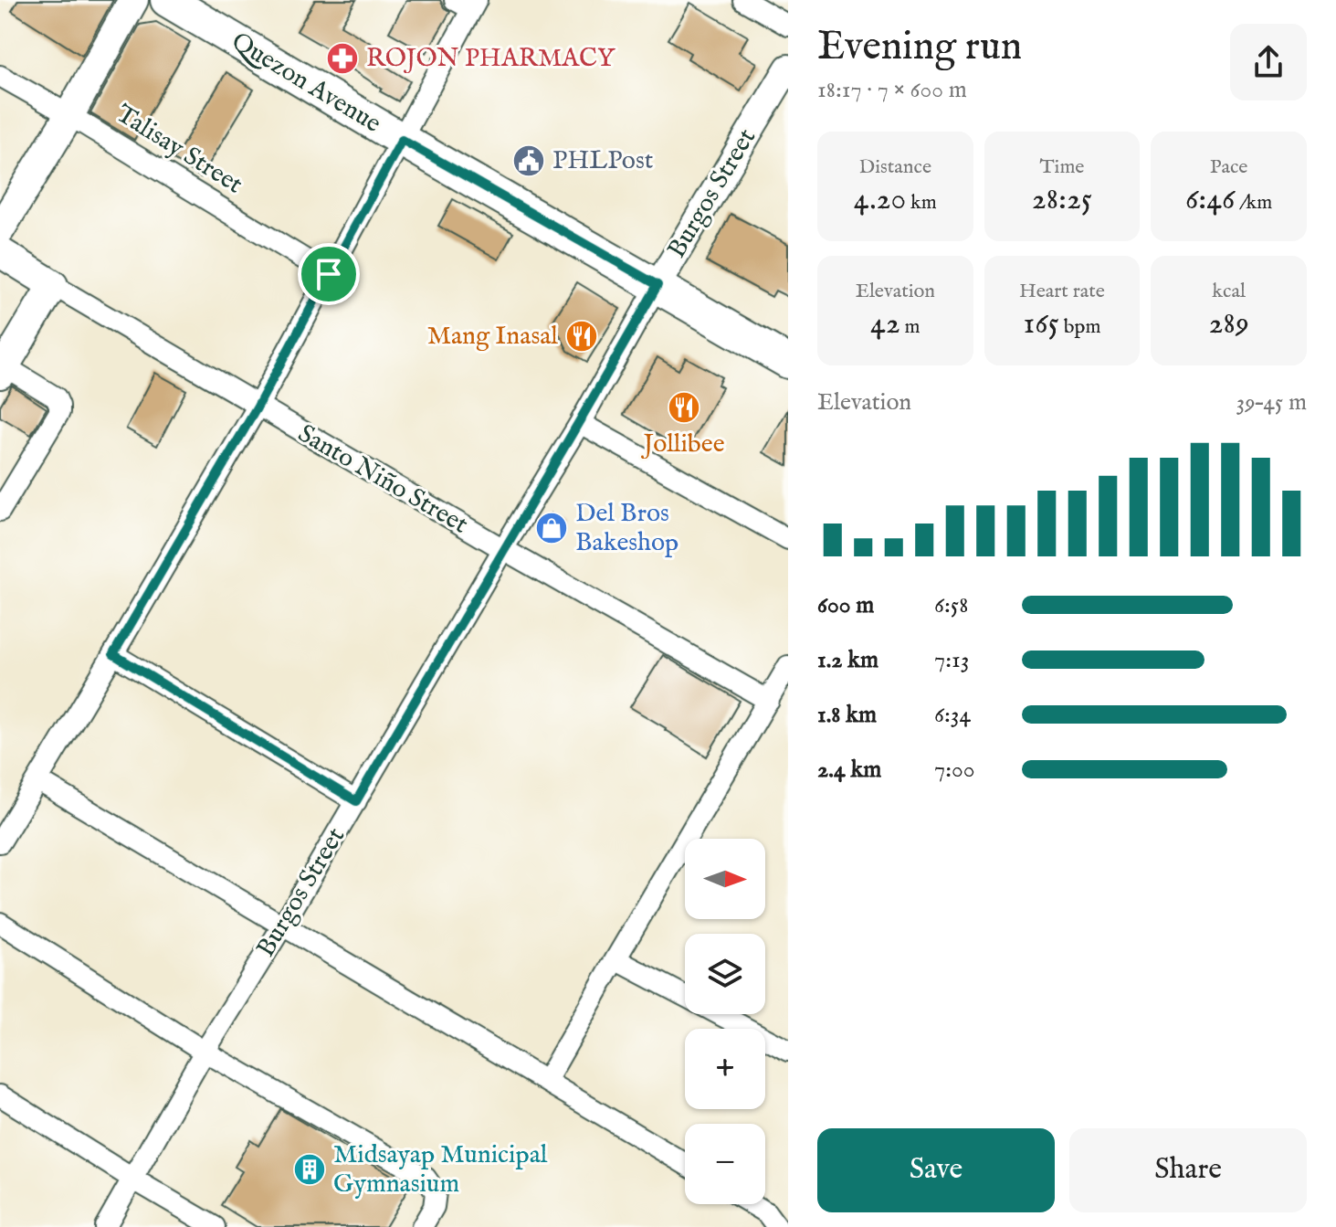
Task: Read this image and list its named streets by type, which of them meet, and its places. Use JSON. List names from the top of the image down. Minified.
{"streets":{"main road":["Quezon Avenue","Santo Niño Street"],"street":["Talisay Street","Burgos Street"]},"crossings":[["Quezon Avenue","Burgos Street"],["Burgos Street","Santo Niño Street"]],"places":{"pharmacy":["ROJON PHARMACY"],"public building":["PHLPost"],"restaurant":["Mang Inasal","Jollibee"],"shop":["Del Bros Bakeshop"],"building":["Midsayap Municipal Gymnasium"]},"north":"right","page":{"heading":["Evening run","18:17 · 7 × 600 m"],"stats":[["Distance","4.20 km"],["Time","28:25"],["Pace","6:46 /km"],["Elevation","42 m"],["Heart rate","165 bpm"],["kcal","289"]],"chart":["Elevation","39–45 m"],"list":[{"name":"600 m","note":"6:58"},{"name":"1.2 km","note":"7:13"},{"name":"1.8 km","note":"6:34"},{"name":"2.4 km","note":"7:00"}],"map_buttons":["+","−"],"buttons":["Save","Share"]}}
